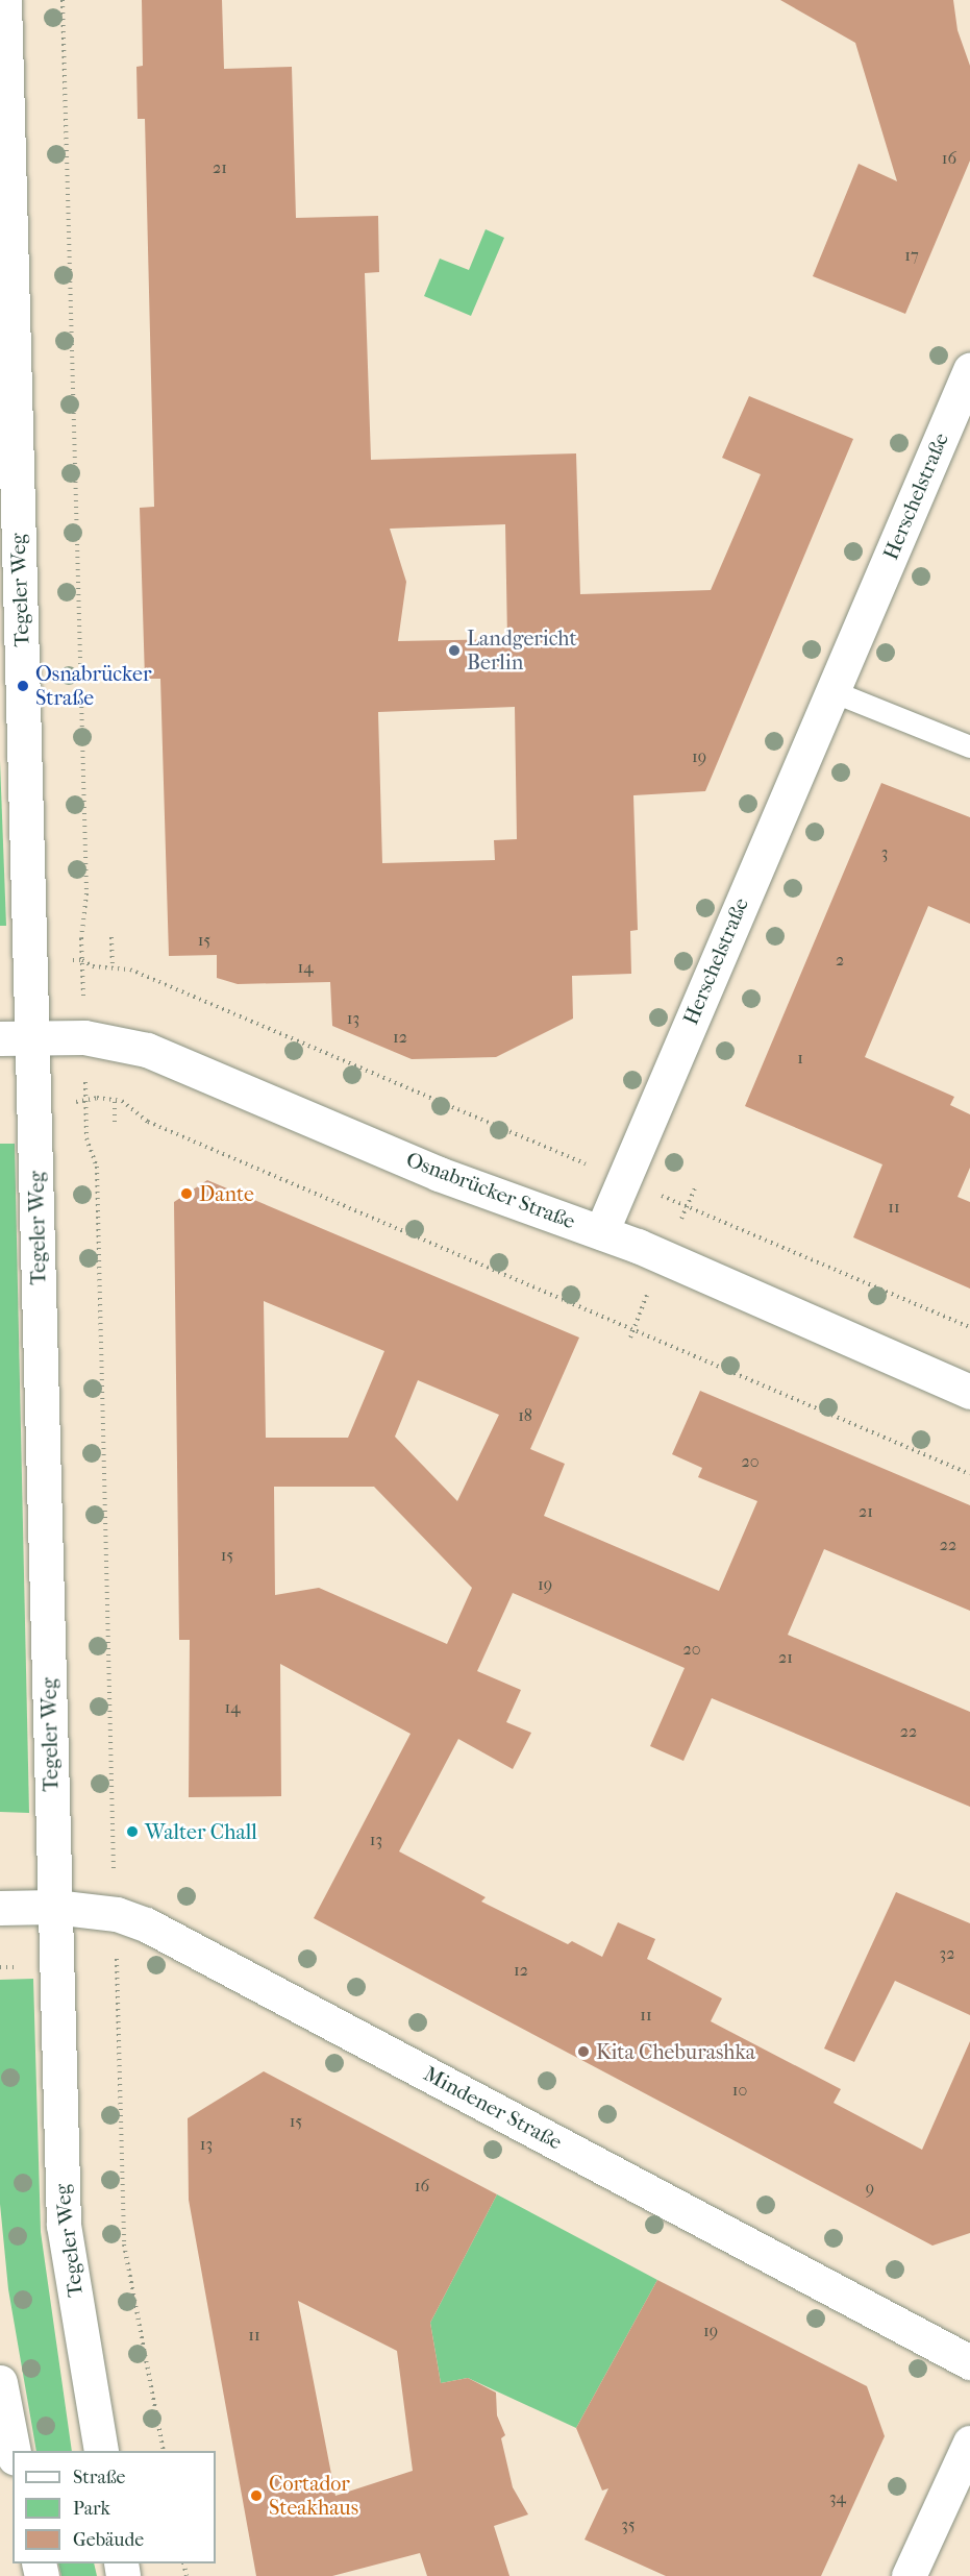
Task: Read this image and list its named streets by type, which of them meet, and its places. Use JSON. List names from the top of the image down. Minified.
{"streets":{"street":["Herschelstraße","Tegeler Weg","Osnabrücker Straße","Mindener Straße"]},"crossings":[["Herschelstraße","Osnabrücker Straße"],["Tegeler Weg","Osnabrücker Straße"],["Tegeler Weg","Mindener Straße"]],"places":["Landgericht Berlin","Osnabrücker Straße","Dante","Walter Chall","Kita Cheburashka","Cortador Steakhaus"],"house_numbers":["16","21","17","19","3","15","2","14","13","12","1","11","18","20","21","22","15","19","20","21","14","22","13","32","12","11","10","15","13","16","9","19","11","34","35"],"legend":["Straße","Park","Gebäude"]}
